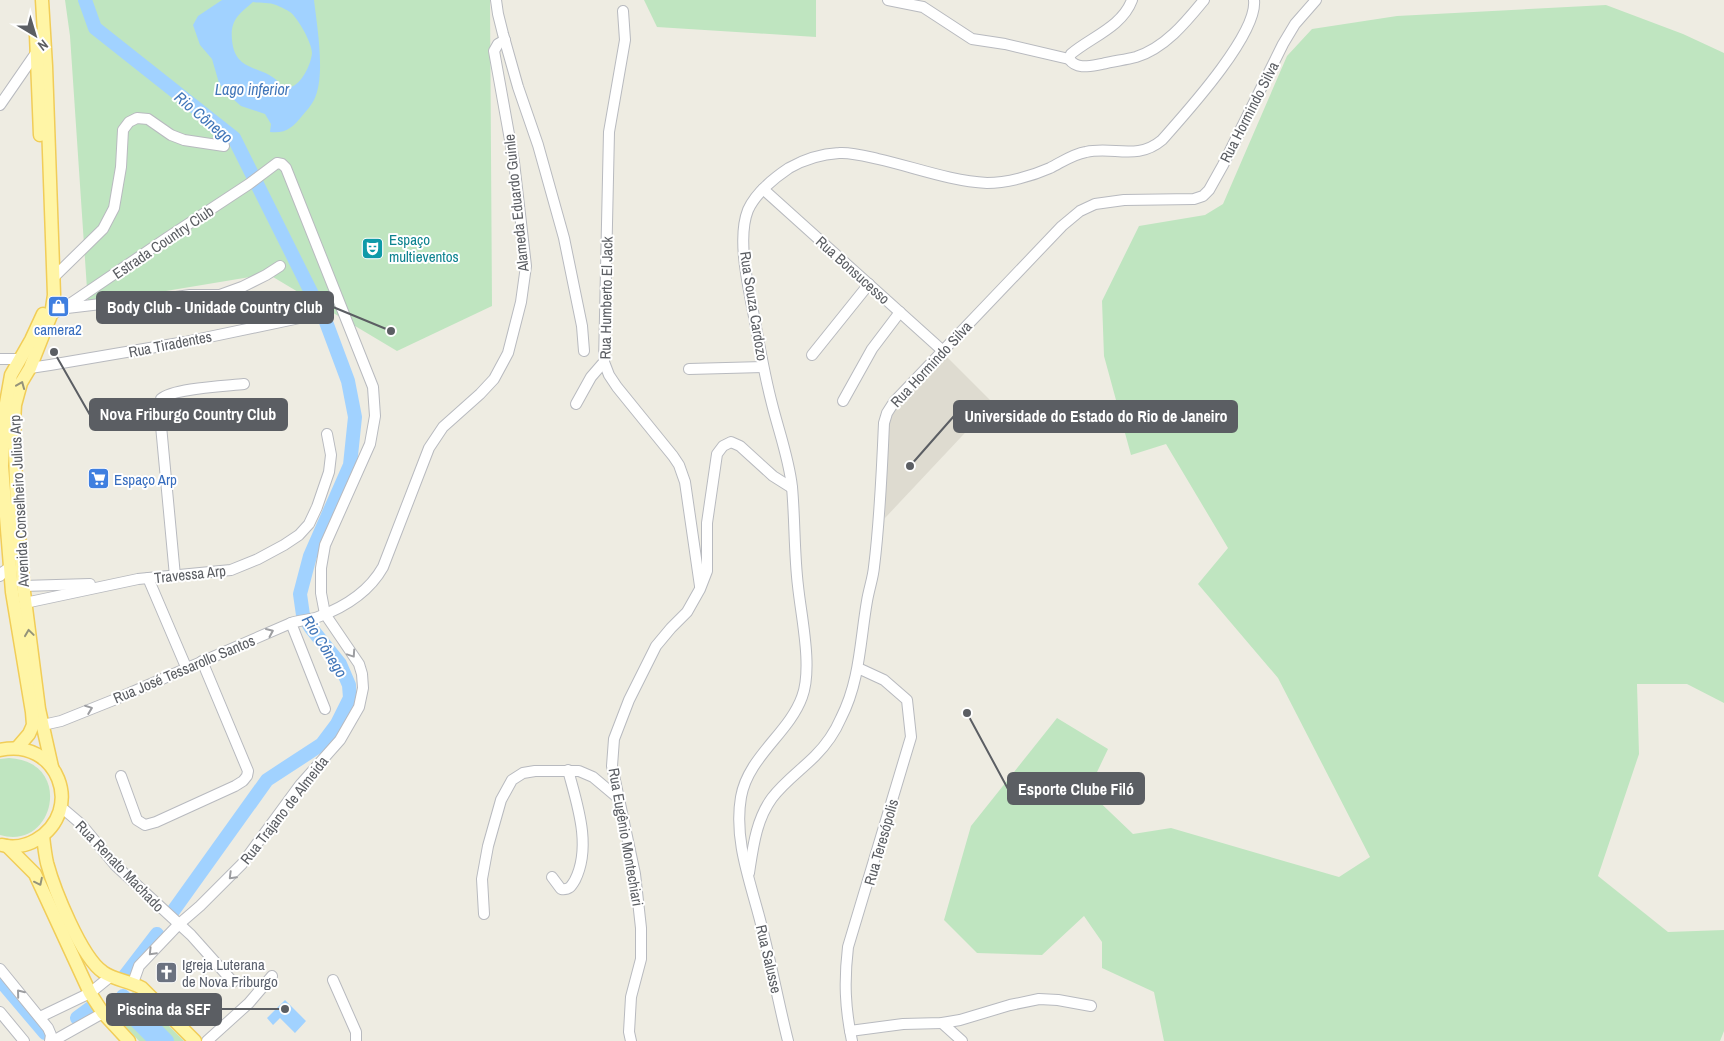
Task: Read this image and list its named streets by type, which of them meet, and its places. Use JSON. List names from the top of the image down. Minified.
{"streets":{"main road":["Avenida Conselheiro Julius Arp"],"street":["Rua Hormindo Silva","Alameda Eduardo Guinle","Estrada Country Club","Rua Bonsucesso","Rua Humberto El Jack","Rua Souza Cardozo","Rua Tiradentes","Travessa Arp","Rua José Tessarollo Santos","Rua Trajano de Almeida","Rua Eugênio Montechiari","Rua Teresópolis","Rua Renato Machado","Rua Salusse"]},"crossings":[["Rua Hormindo Silva","Rua Bonsucesso"],["Rua Hormindo Silva","Rua Souza Cardozo"],["Rua Hormindo Silva","Rua Teresópolis"],["Rua Hormindo Silva","Rua Salusse"],["Alameda Eduardo Guinle","Estrada Country Club"],["Alameda Eduardo Guinle","Rua José Tessarollo Santos"],["Alameda Eduardo Guinle","Rua Trajano de Almeida"],["Estrada Country Club","Avenida Conselheiro Julius Arp"],["Estrada Country Club","Rua José Tessarollo Santos"],["Estrada Country Club","Rua Trajano de Almeida"],["Rua Bonsucesso","Rua Souza Cardozo"],["Rua Humberto El Jack","Rua Eugênio Montechiari"],["Rua Souza Cardozo","Rua Eugênio Montechiari"],["Rua Souza Cardozo","Rua Salusse"],["Rua Tiradentes","Avenida Conselheiro Julius Arp"],["Avenida Conselheiro Julius Arp","Travessa Arp"],["Avenida Conselheiro Julius Arp","Rua José Tessarollo Santos"],["Avenida Conselheiro Julius Arp","Rua Renato Machado"],["Rua José Tessarollo Santos","Rua Trajano de Almeida"],["Rua Trajano de Almeida","Rua Renato Machado"]],"one_way":["Rua José Tessarollo Santos","Rua Trajano de Almeida"],"water":["Lago inferior","Rio Cônego"],"places":{"theatre":["Espaço multieventos"],"shop":["camera2"],"other":["Body Club - Unidade Country Club","Nova Friburgo Country Club","Universidade do Estado do Rio de Janeiro","Esporte Clube Filó","Piscina da SEF"],"supermarket":["Espaço Arp"],"church":["Igreja Luterana de Nova Friburgo"]},"north":"bottom right"}
